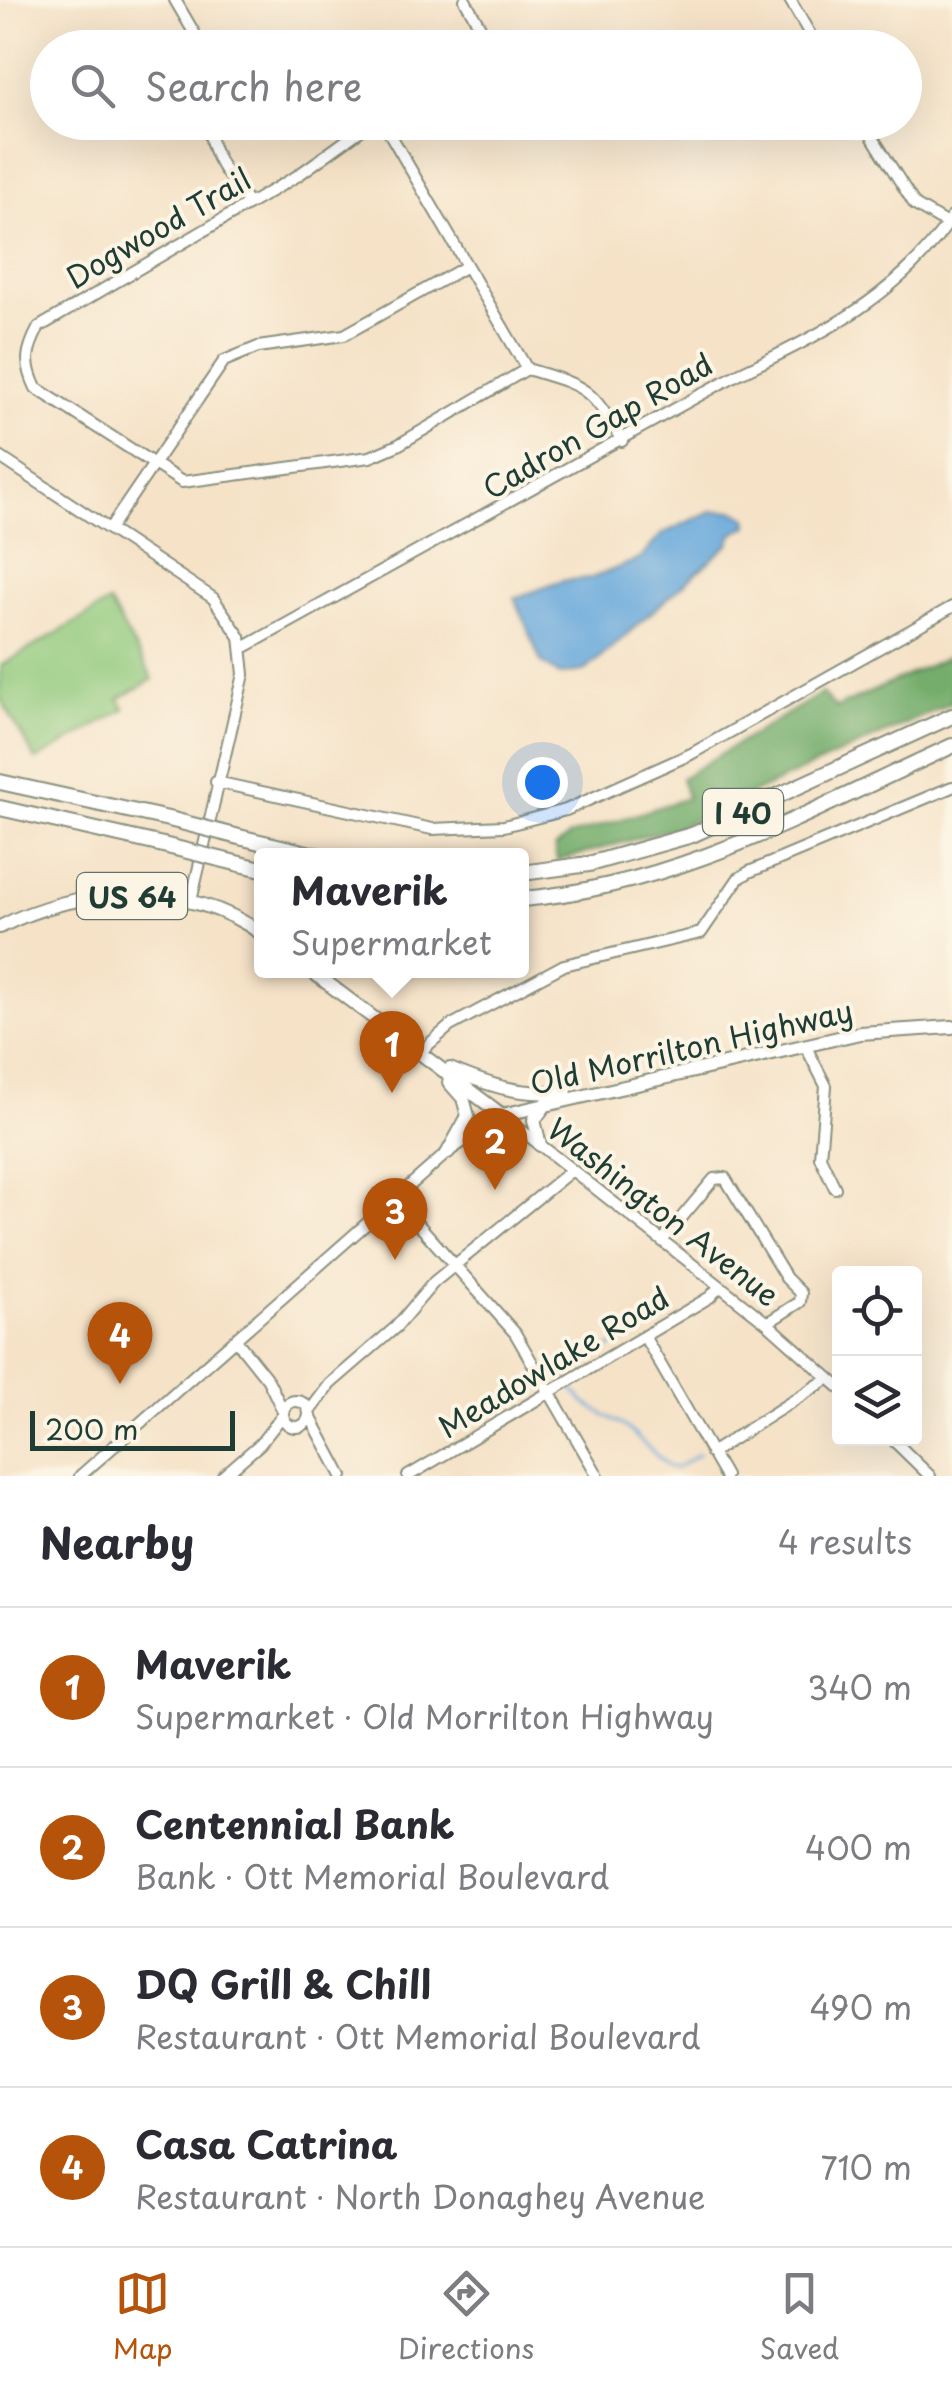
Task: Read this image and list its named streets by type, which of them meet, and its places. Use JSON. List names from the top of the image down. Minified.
{"streets":{"highway":["I 40"],"main road":["US 64","Old Morrilton Highway"],"street":["Dogwood Trail","Cadron Gap Road","Washington Avenue","Meadowlake Road"]},"crossings":[["Old Morrilton Highway","Washington Avenue"],["Washington Avenue","Meadowlake Road"]],"scale_bar":"200 m","page":{"search":"Search here","popup":["Maverik","Supermarket"],"pins":["1","2","3","4"],"scale":"200 m","heading":["Nearby","4 results"],"list":[{"mark":"1","name":"Maverik","note":"Supermarket · Old Morrilton Highway","value":"340 m"},{"mark":"2","name":"Centennial Bank","note":"Bank · Ott Memorial Boulevard","value":"400 m"},{"mark":"3","name":"DQ Grill & Chill","note":"Restaurant · Ott Memorial Boulevard","value":"490 m"},{"mark":"4","name":"Casa Catrina","note":"Restaurant · North Donaghey Avenue","value":"710 m"}],"nav":["Map","Directions","Saved"]}}
